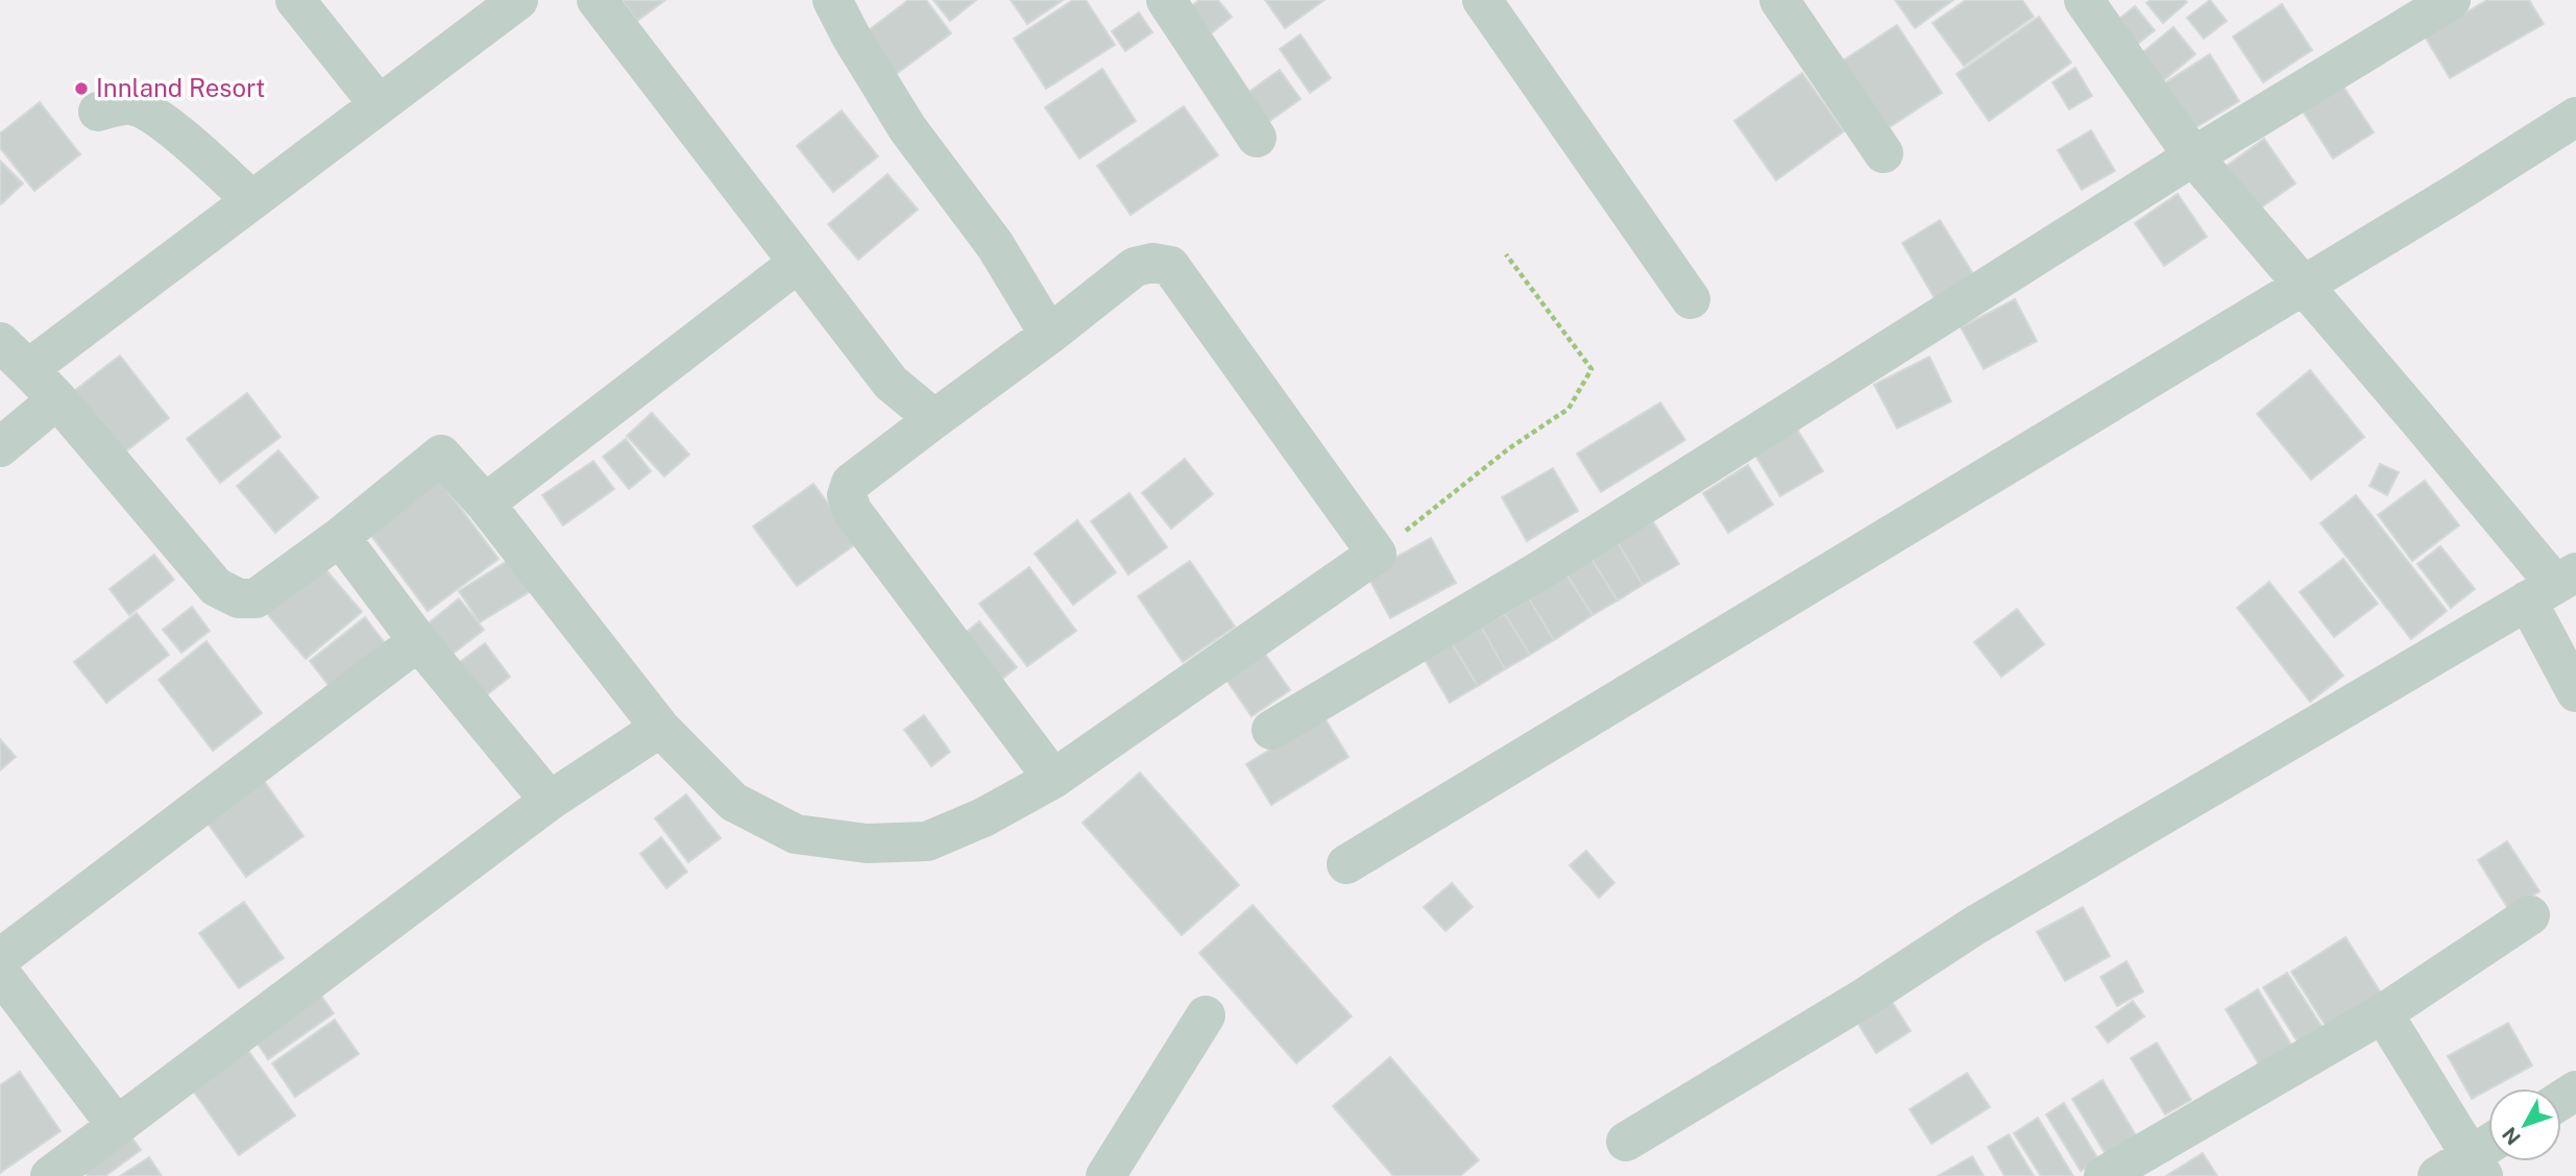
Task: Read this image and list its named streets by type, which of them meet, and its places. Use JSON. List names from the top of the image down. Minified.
{"places":["Innland Resort"],"north":"bottom left"}
